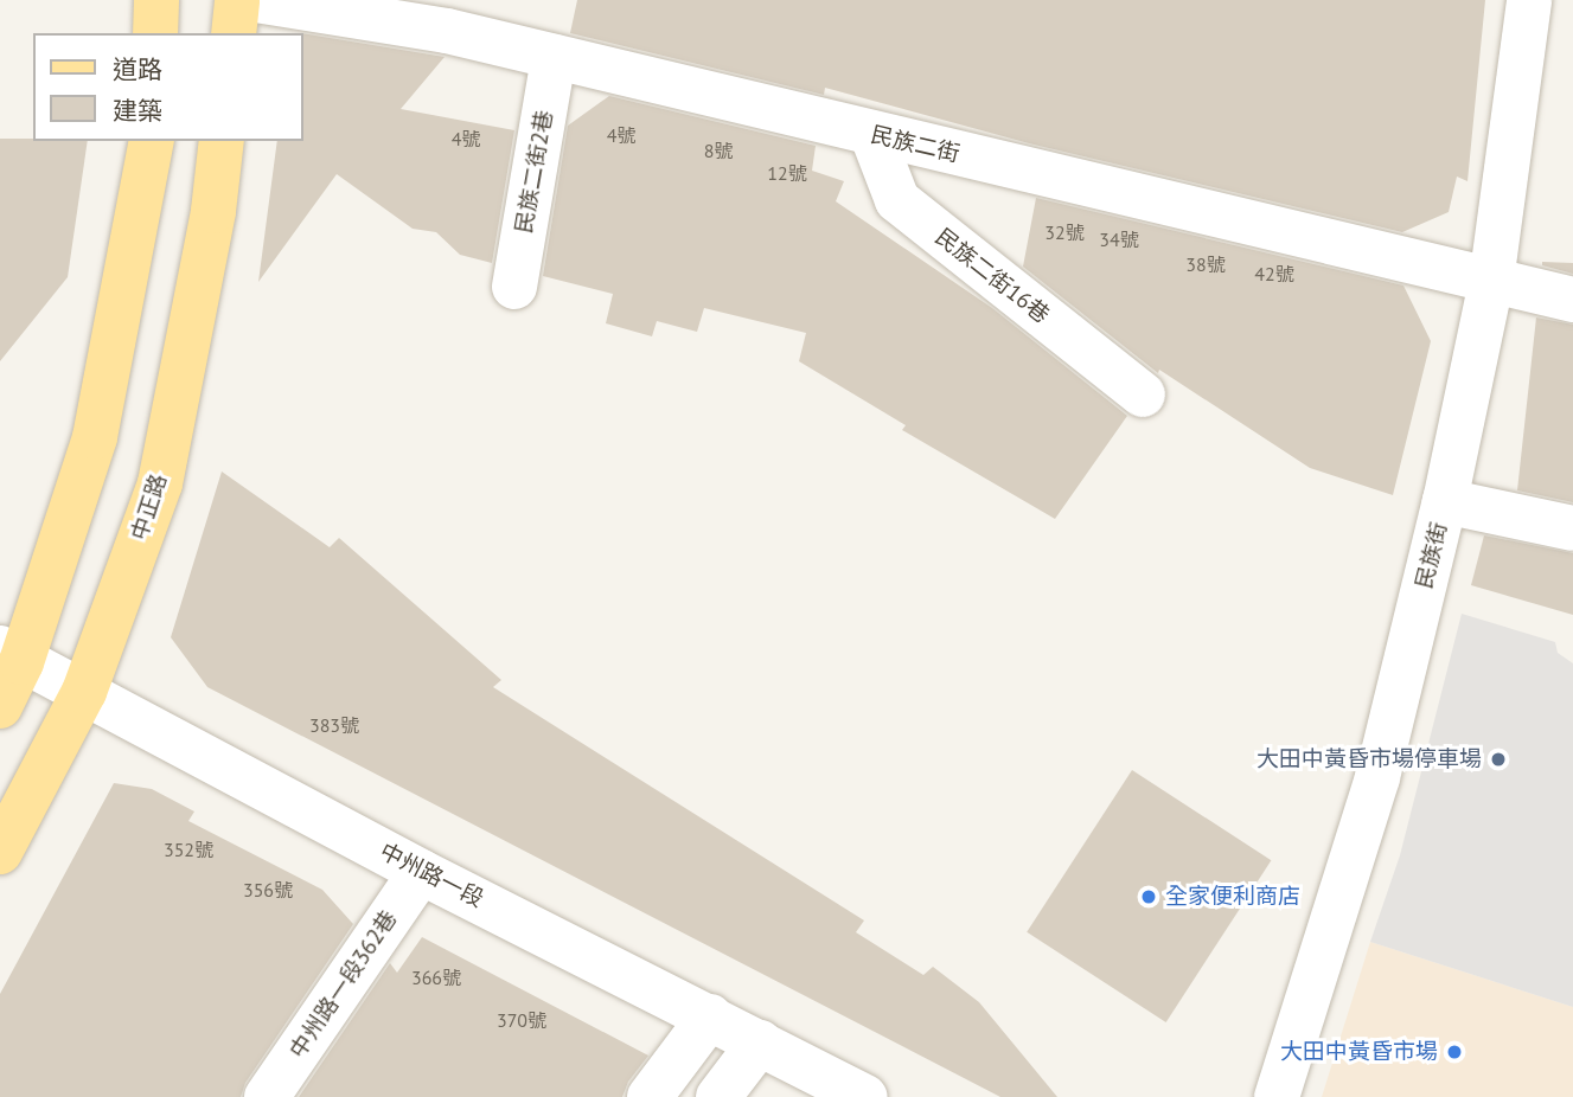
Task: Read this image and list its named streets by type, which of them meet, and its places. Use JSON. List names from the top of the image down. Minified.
{"streets":{"main road":["中正路"],"street":["民族二街","民族二街2巷","民族二街16巷","民族街","中州路一段","中州路一段362巷"]},"crossings":[["民族二街","民族二街2巷"],["民族二街","民族二街16巷"],["民族二街","民族街"],["中正路","中州路一段"],["中州路一段","中州路一段362巷"]],"places":["大田中黃昏市場停車場","全家便利商店","大田中黃昏市場"],"house_numbers":["4號","4號","8號","12號","32號","34號","38號","42號","383號","352號","356號","366號","370號"],"legend":["道路","建築"]}
